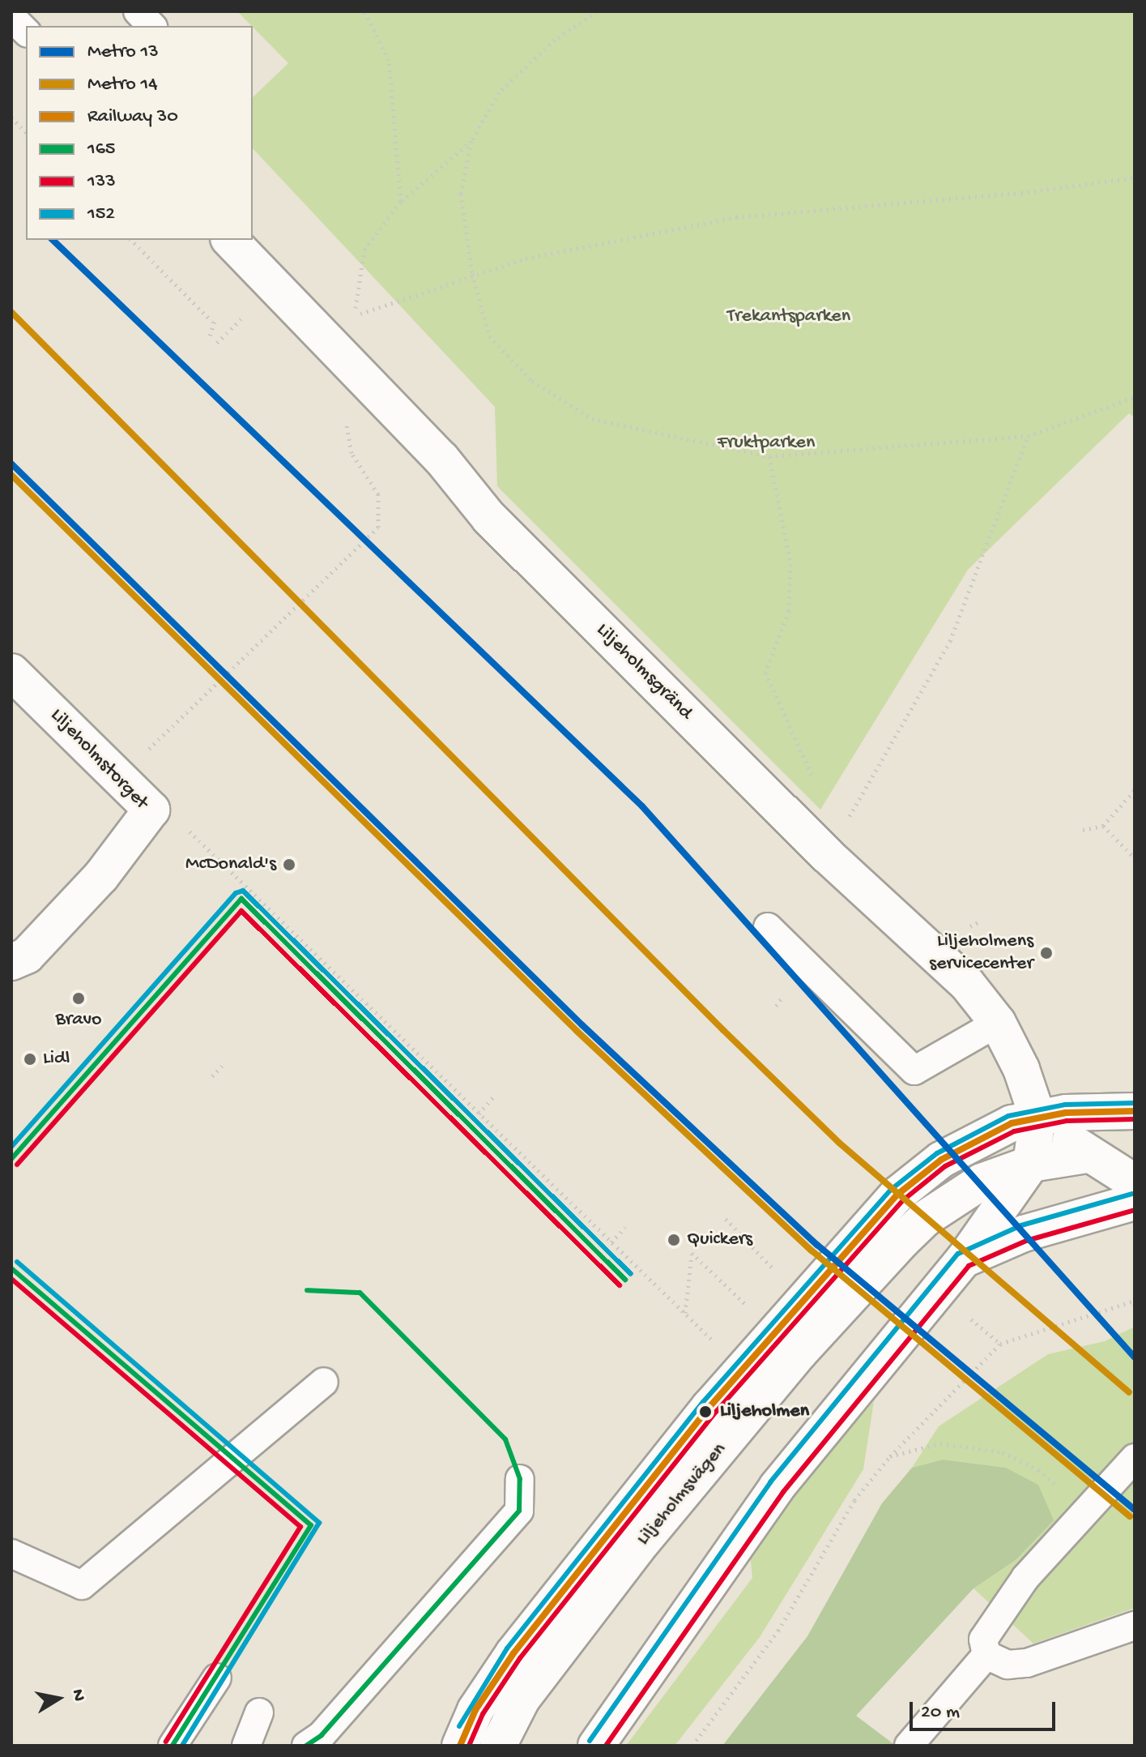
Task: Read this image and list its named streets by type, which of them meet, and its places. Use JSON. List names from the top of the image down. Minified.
{"streets":{"street":["Liljeholmsgränd","Liljeholmstorget","Liljeholmsvägen"]},"crossings":[["Liljeholmsgränd","Liljeholmsvägen"]],"parks":["Trekantsparken","Fruktparken"],"places":["McDonald's","Liljeholmens servicecenter","Bravo","Lidl","Quickers","Liljeholmen"],"lines":["metro line 13","metro line 14","transit line 152","transit line 165","transit line 133","rail line 30"],"legend":["Metro 13","Metro 14","Railway 30","165","133","152"],"scale_bar":"20 m","north":"right"}
